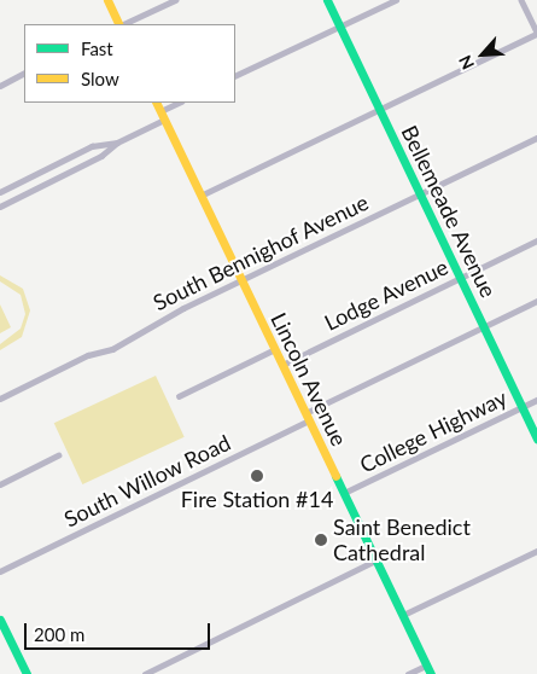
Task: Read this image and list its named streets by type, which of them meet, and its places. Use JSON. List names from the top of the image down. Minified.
{"streets":{"street":["Bellemeade Avenue","South Bennighof Avenue","Lodge Avenue","Lincoln Avenue","College Highway","South Willow Road"]},"crossings":[["Bellemeade Avenue","South Bennighof Avenue"],["Bellemeade Avenue","Lodge Avenue"],["Bellemeade Avenue","College Highway"],["Bellemeade Avenue","South Willow Road"],["South Bennighof Avenue","Lincoln Avenue"],["Lodge Avenue","Lincoln Avenue"],["Lincoln Avenue","College Highway"],["Lincoln Avenue","South Willow Road"]],"places":["Fire Station #14","Saint Benedict Cathedral"],"legend":["Fast","Slow"],"scale_bar":"200 m","north":"bottom left"}
